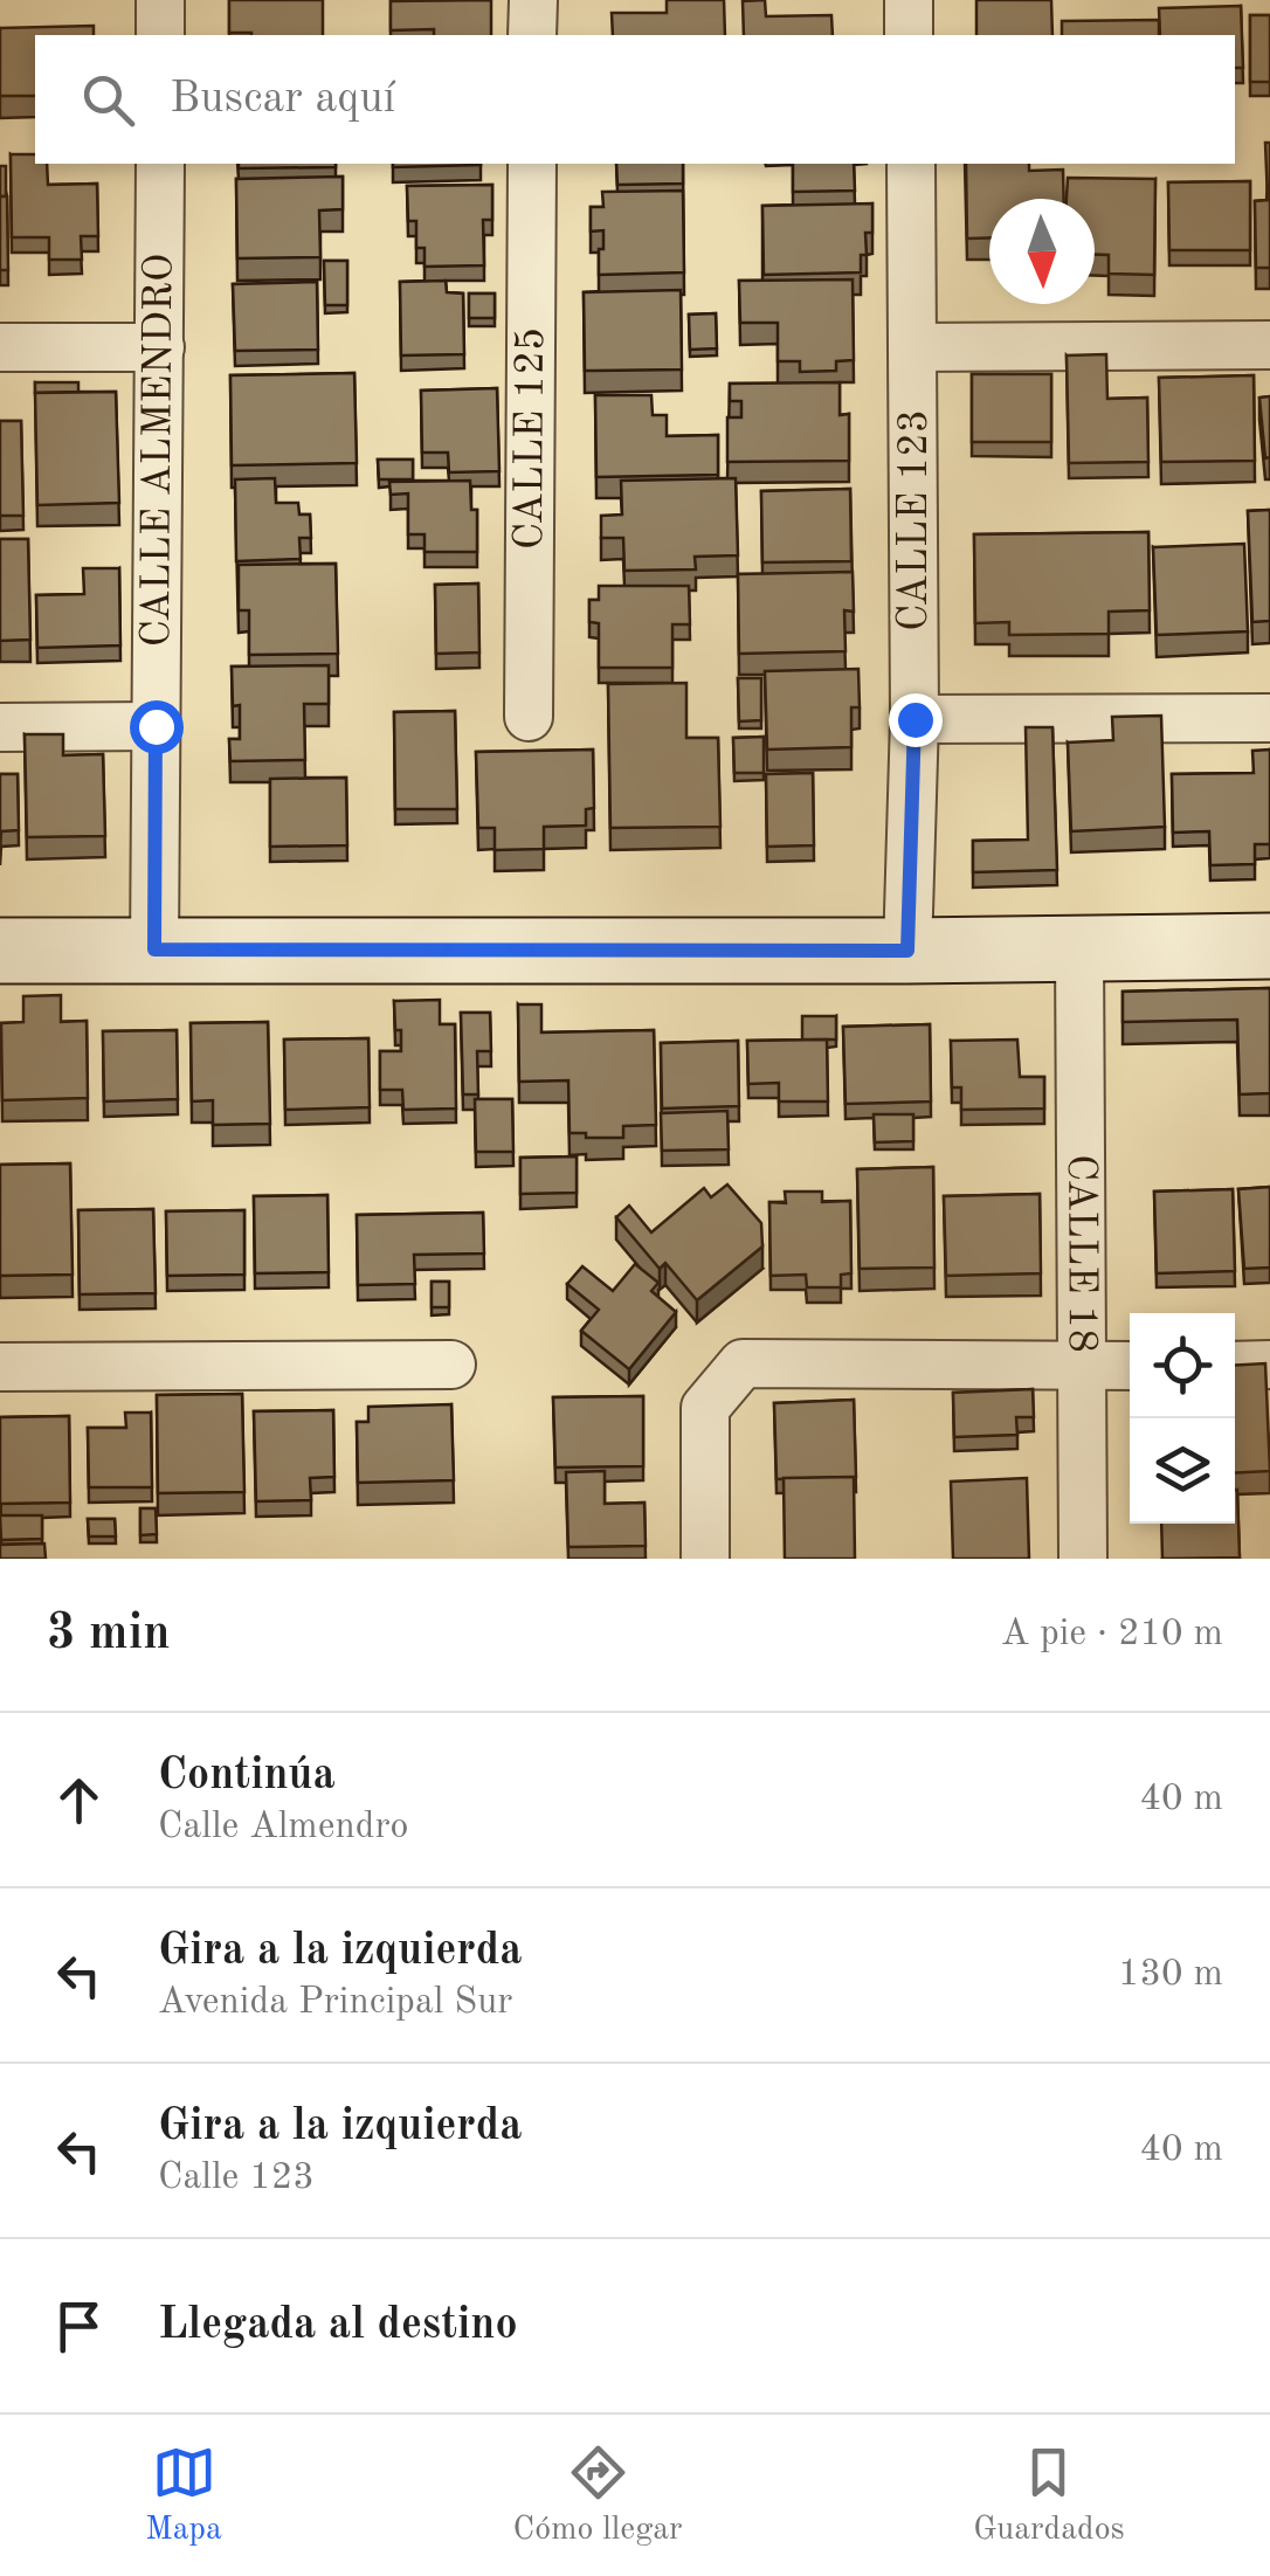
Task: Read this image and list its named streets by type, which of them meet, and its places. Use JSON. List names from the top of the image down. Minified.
{"streets":{"street":["CALLE 125","CALLE ALMENDRO","CALLE 123","CALLE 18"]},"north":"bottom","page":{"search":"Buscar aquí","heading":["3 min","A pie · 210 m"],"list":[["Continúa","Calle Almendro","40 m"],["Gira a la izquierda","Avenida Principal Sur","130 m"],["Gira a la izquierda","Calle 123","40 m"],"Llegada al destino"],"nav":["Mapa","Cómo llegar","Guardados"]}}
